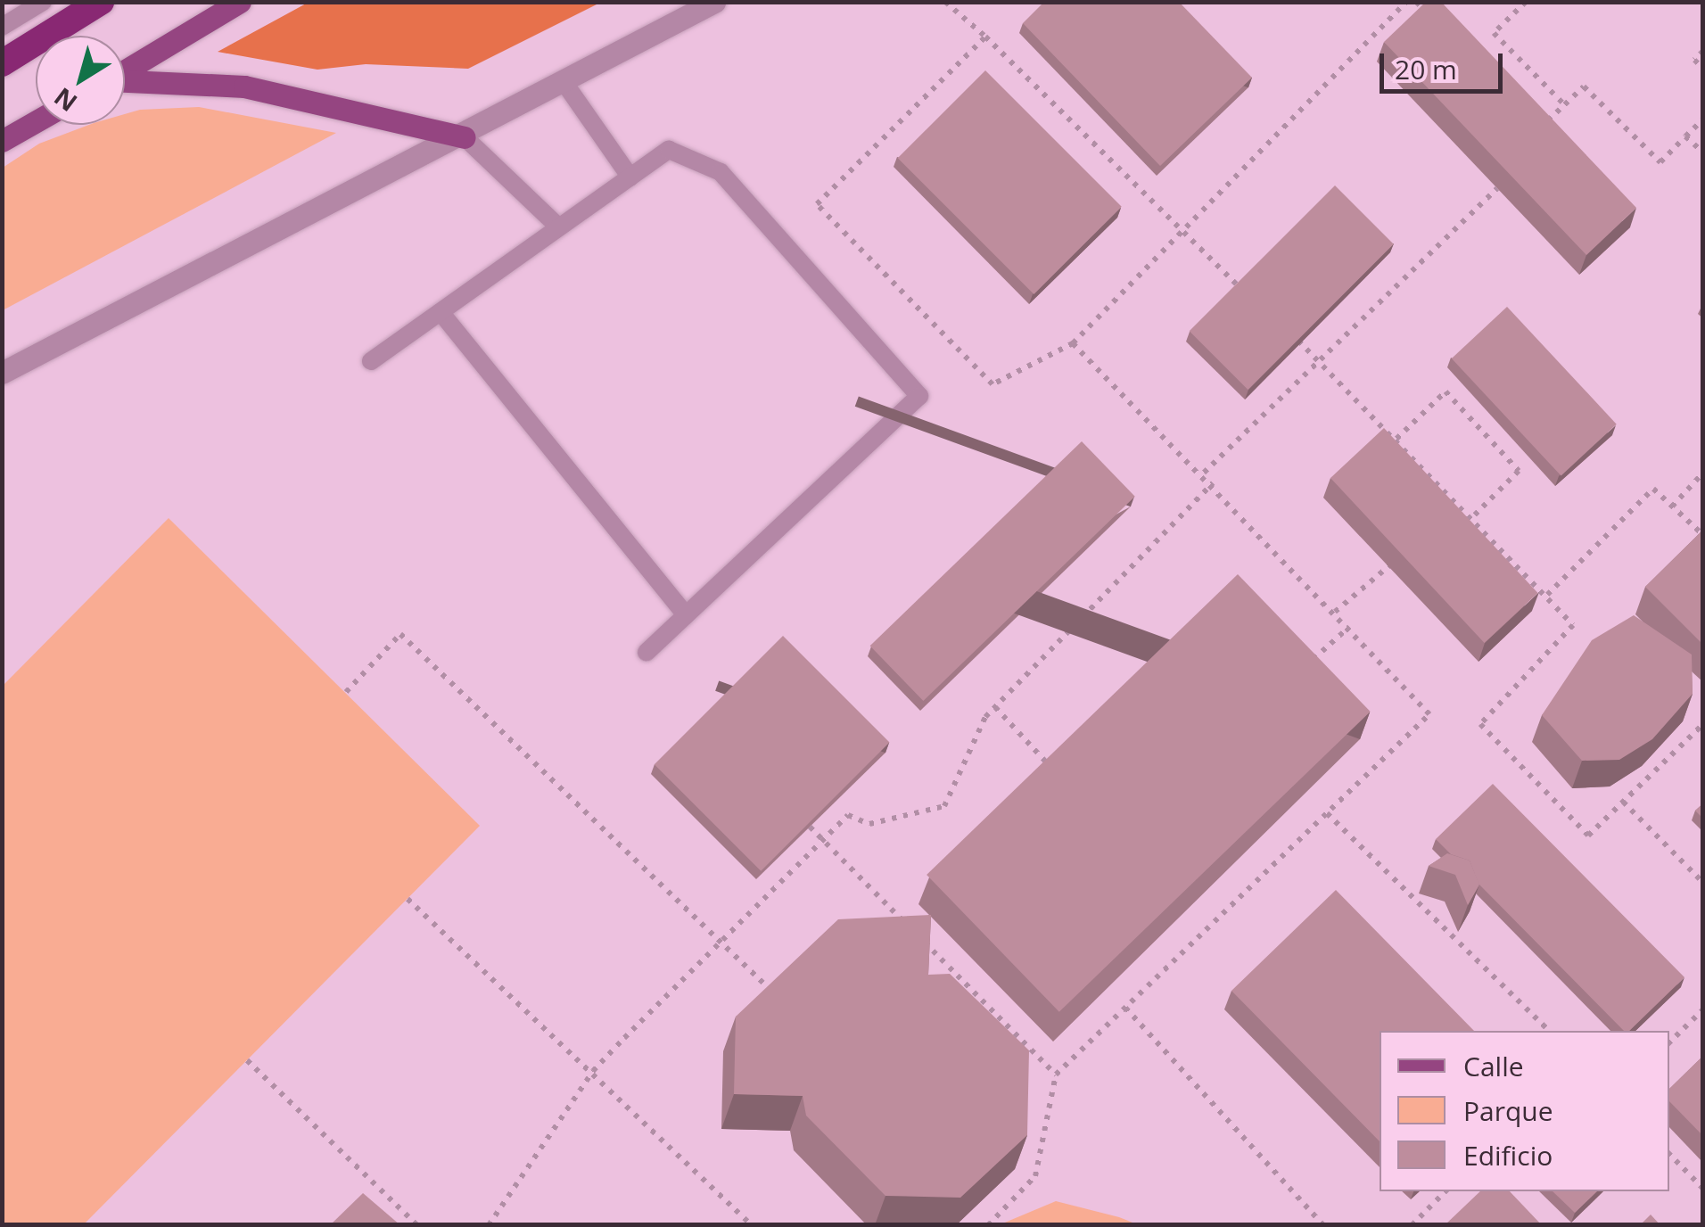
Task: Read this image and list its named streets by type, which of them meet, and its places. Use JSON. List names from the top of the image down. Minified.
{"legend":["Calle","Parque","Edificio"],"scale_bar":"20 m","north":"bottom left"}
